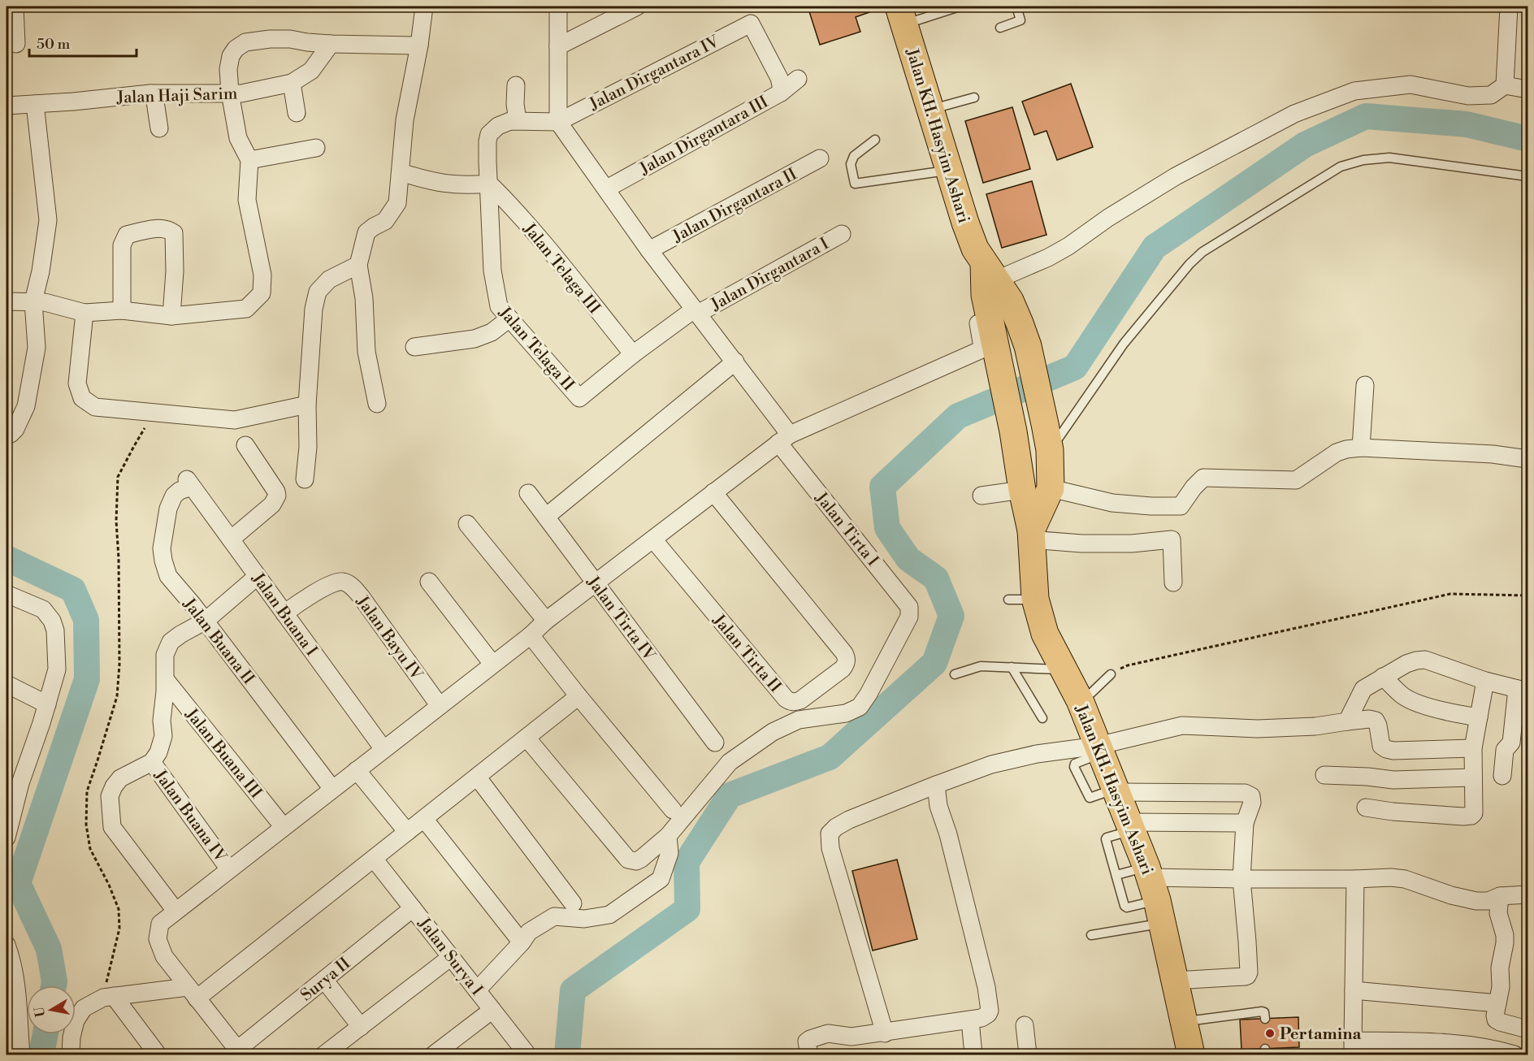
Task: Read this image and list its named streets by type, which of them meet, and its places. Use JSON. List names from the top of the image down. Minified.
{"streets":{"main road":["Jalan KH. Hasyim Ashari"],"street":["Jalan Dirgantara IV","Jalan Haji Sarim","Jalan Dirgantara III","Jalan Dirgantara II","Jalan Telaga III","Jalan Dirgantara I","Jalan Telaga II","Jalan Tirta I","Jalan Buana I","Jalan Tirta IV","Jalan Bayu IV","Jalan Buana II","Jalan Tirta II","Jalan Buana III","Jalan Buana IV","Jalan Surya I","Surya II"]},"crossings":[["Jalan Dirgantara IV","Jalan Dirgantara III"],["Jalan Dirgantara IV","Jalan Tirta I"],["Jalan Dirgantara III","Jalan Tirta I"],["Jalan Dirgantara II","Jalan Tirta I"],["Jalan Telaga III","Jalan Telaga II"],["Jalan Dirgantara I","Jalan Telaga II"],["Jalan Dirgantara I","Jalan Tirta I"],["Jalan Telaga II","Jalan Tirta I"],["Jalan Buana I","Jalan Bayu IV"],["Jalan Buana I","Jalan Buana II"],["Jalan Surya I","Surya II"]],"places":["Pertamina"],"scale_bar":"50 m","north":"left"}
